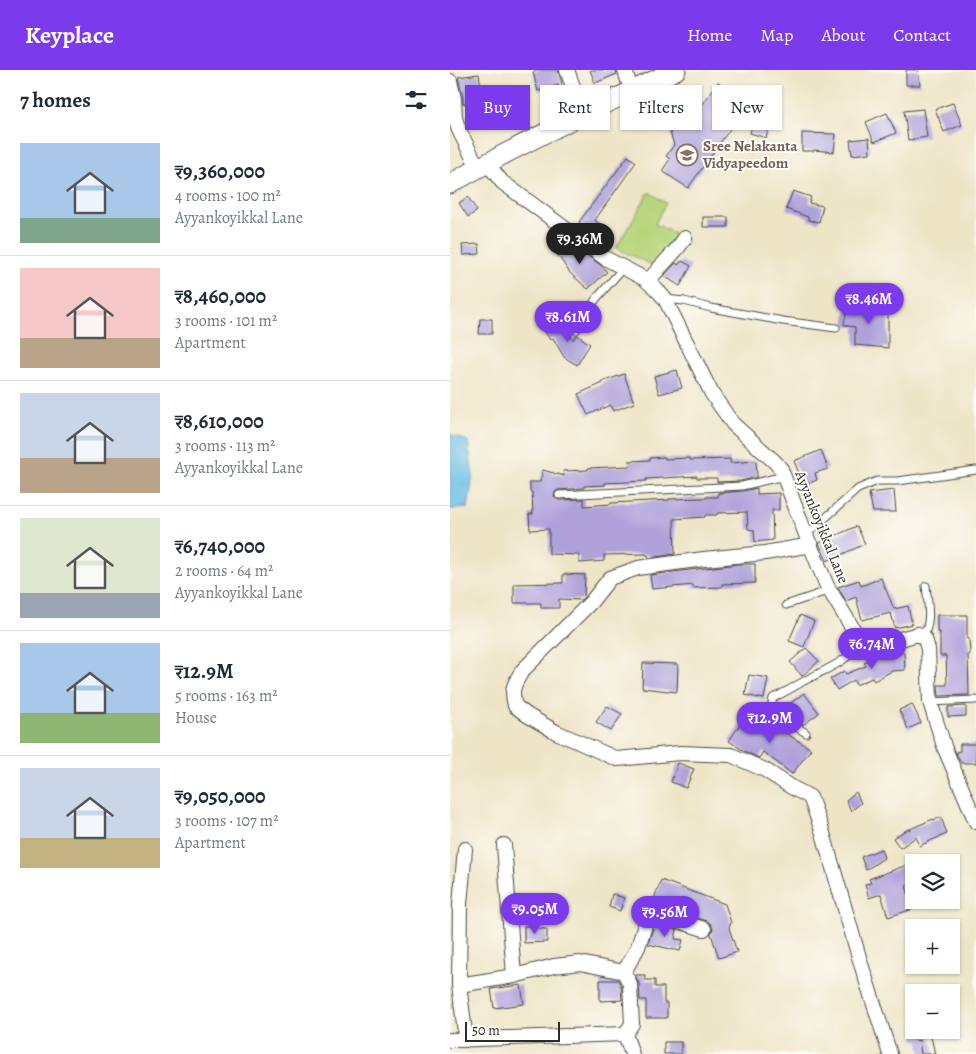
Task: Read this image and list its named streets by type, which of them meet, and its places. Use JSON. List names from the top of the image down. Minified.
{"streets":{"street":["Ayyankoyikkal Lane"]},"places":{"school or university":["Sree Nelakanta Vidyapeedom"]},"scale_bar":"50 m","page":{"header":"Keyplace","nav":["Home","Map","About","Contact"],"heading":"7 homes","chip":["Buy","Rent","Filters","New"],"list":[{"name":"₹9,360,000","note":"4 rooms · 100 m² · Ayyankoyikkal Lane"},{"name":"₹8,460,000","note":"3 rooms · 101 m² · Apartment"},{"name":"₹8,610,000","note":"3 rooms · 113 m² · Ayyankoyikkal Lane"},{"name":"₹6,740,000","note":"2 rooms · 64 m² · Ayyankoyikkal Lane"},{"name":"₹12.9M","note":"5 rooms · 163 m² · House"},{"name":"₹9,050,000","note":"3 rooms · 107 m² · Apartment"}],"price":["₹9.36M","₹8.46M","₹8.61M","₹6.74M","₹12.9M","₹9.05M","₹9.56M"],"map_buttons":["+","−"],"scale":"50 m"}}
